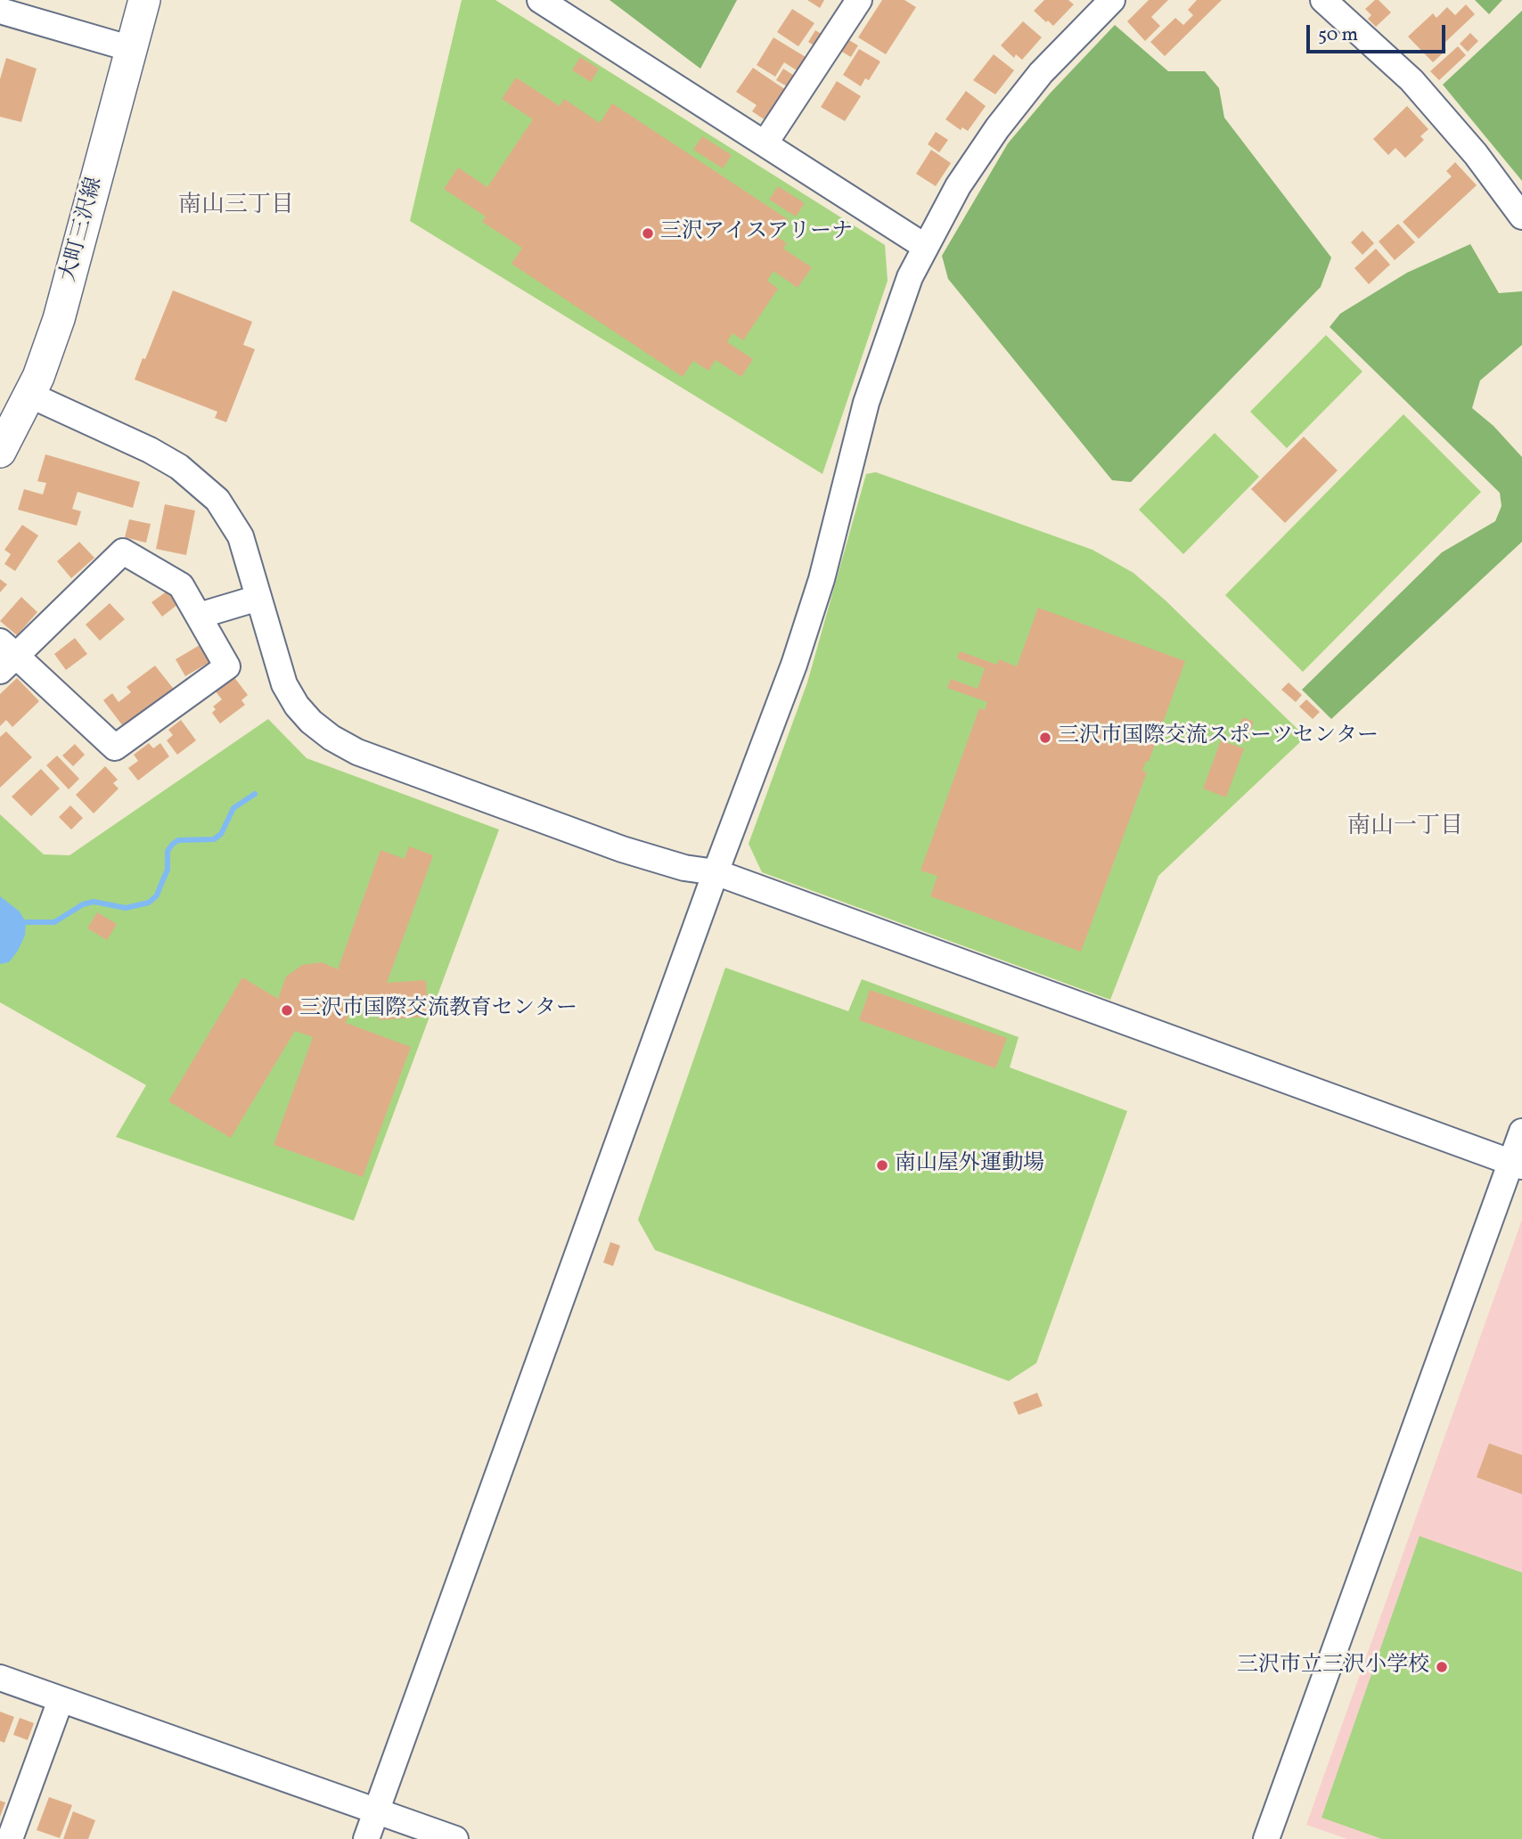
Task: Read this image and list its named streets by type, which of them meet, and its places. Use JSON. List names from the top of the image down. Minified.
{"streets":{"main road":["大町三沢線"]},"districts":["南山三丁目","南山一丁目"],"places":["三沢アイスアリーナ","三沢市国際交流スポーツセンター","三沢市国際交流教育センター","南山屋外運動場","三沢市立三沢小学校"],"scale_bar":"50 m"}
